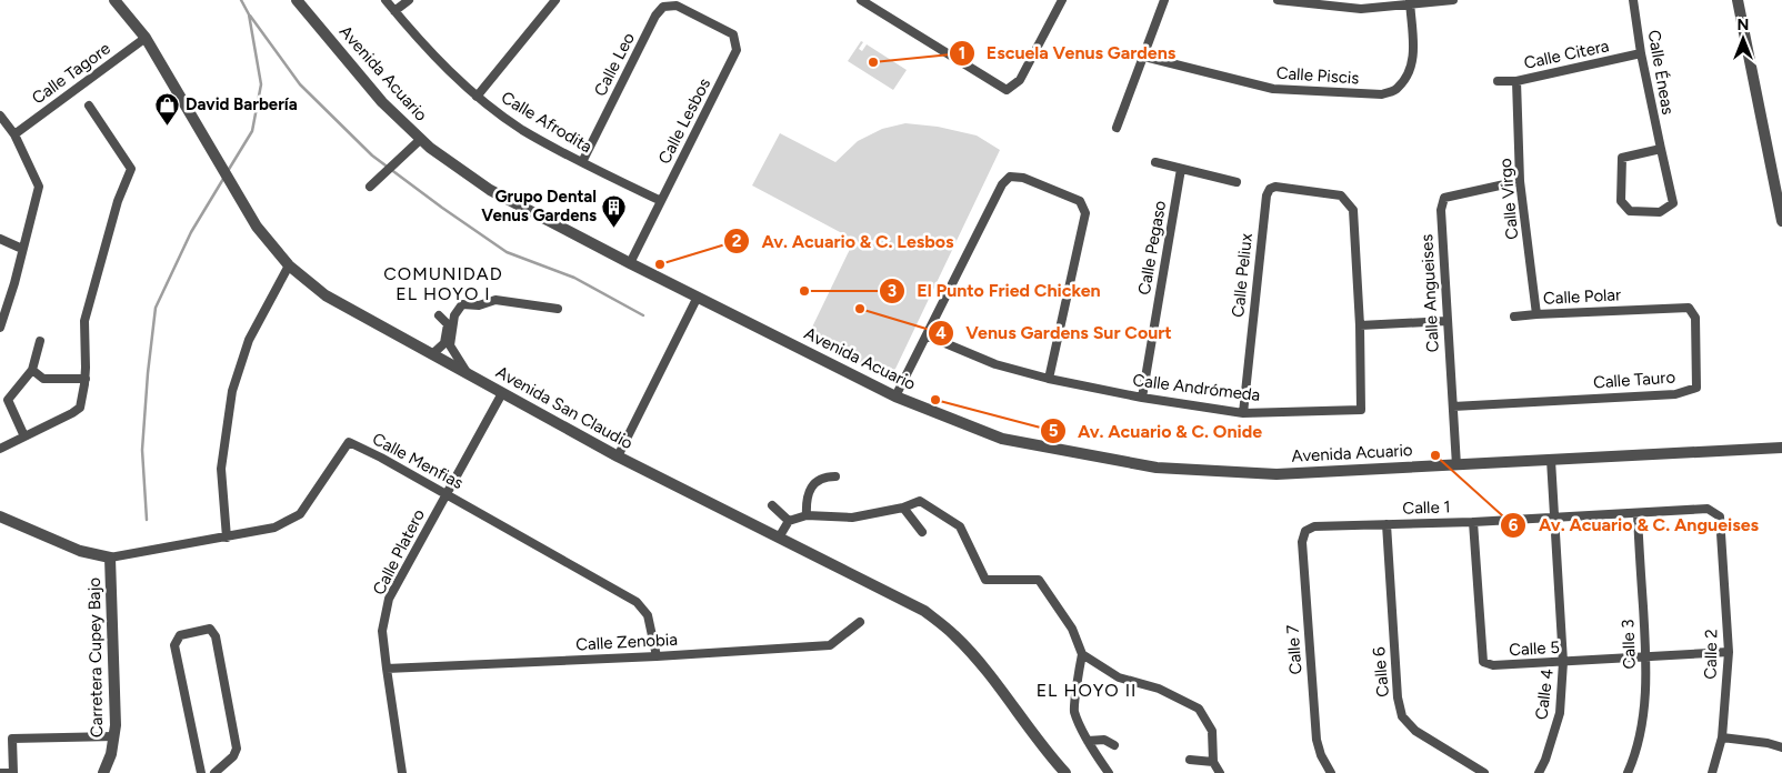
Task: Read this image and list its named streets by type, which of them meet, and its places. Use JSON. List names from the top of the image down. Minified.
{"streets":{"street":["Calle Citera","Calle Leo","Calle Éneas","Calle Tagore","Avenida Acuario","Calle Piscis","Calle Lesbos","Calle Afrodita","Calle Virgo","Calle Pegaso","Calle Peliux","Calle Angueises","Calle Polar","Calle Tauro","Calle Andrómeda","Avenida San Claudio","Calle Menfias","Calle 1","Calle Platero","Calle Zenobia","Calle 3","Calle 5","Calle 7","Calle 2","Carretera Cupey Bajo","Calle 6","Calle 4"]},"crossings":[["Calle Citera","Calle Éneas"],["Calle Citera","Calle Virgo"],["Calle Leo","Calle Lesbos"],["Calle Leo","Calle Afrodita"],["Calle Tagore","Avenida San Claudio"],["Avenida Acuario","Calle Lesbos"],["Avenida Acuario","Calle Angueises"],["Avenida Acuario","Calle 4"],["Calle Lesbos","Calle Afrodita"],["Calle Virgo","Calle Angueises"],["Calle Virgo","Calle Polar"],["Calle Pegaso","Calle Andrómeda"],["Calle Peliux","Calle Andrómeda"],["Calle Angueises","Calle Tauro"],["Calle Polar","Calle Tauro"],["Avenida San Claudio","Calle Platero"],["Calle Menfias","Calle Platero"],["Calle Menfias","Calle Zenobia"],["Calle Menfias","Carretera Cupey Bajo"],["Calle 1","Calle 3"],["Calle 1","Calle 5"],["Calle 1","Calle 7"],["Calle 1","Calle 2"],["Calle 1","Calle 6"],["Calle 1","Calle 4"],["Calle Platero","Calle Zenobia"],["Calle 3","Calle 5"],["Calle 5","Calle 2"],["Calle 5","Calle 4"]],"districts":["COMUNIDAD EL HOYO I","EL HOYO II"],"places":{"other":["Escuela Venus Gardens","Av. Acuario & C. Lesbos","El Punto Fried Chicken","Venus Gardens Sur Court","Av. Acuario & C. Onide","Av. Acuario & C. Angueises"],"shop":["David Barbería"],"building":["Grupo Dental Venus Gardens"]},"north":"top"}
